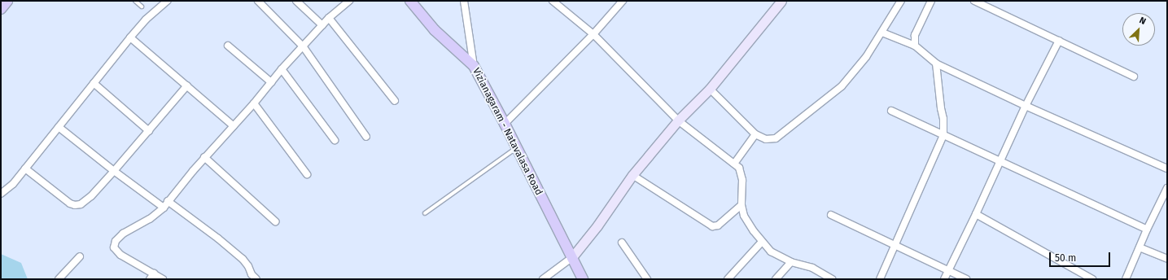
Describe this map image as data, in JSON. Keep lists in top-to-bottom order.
{
  "streets": {
    "main road": ["Vizianagaram - Natavalasa Road"]
  },
  "scale_bar": "50 m",
  "north": "top right"
}
